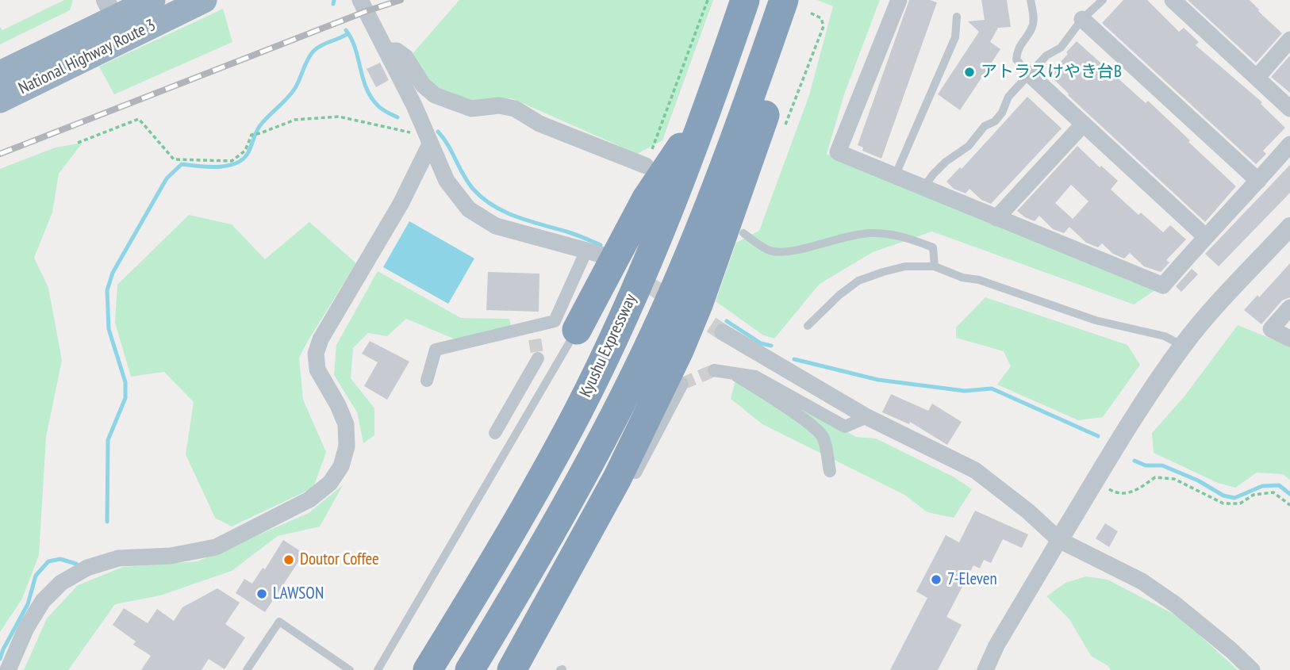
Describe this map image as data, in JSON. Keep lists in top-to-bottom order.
{
  "streets": {
    "highway": ["National Highway Route 3", "Kyushu Expressway"]
  },
  "places": [
    "アトラスけやき台B",
    "Doutor Coffee",
    "7-Eleven",
    "LAWSON"
  ]
}
